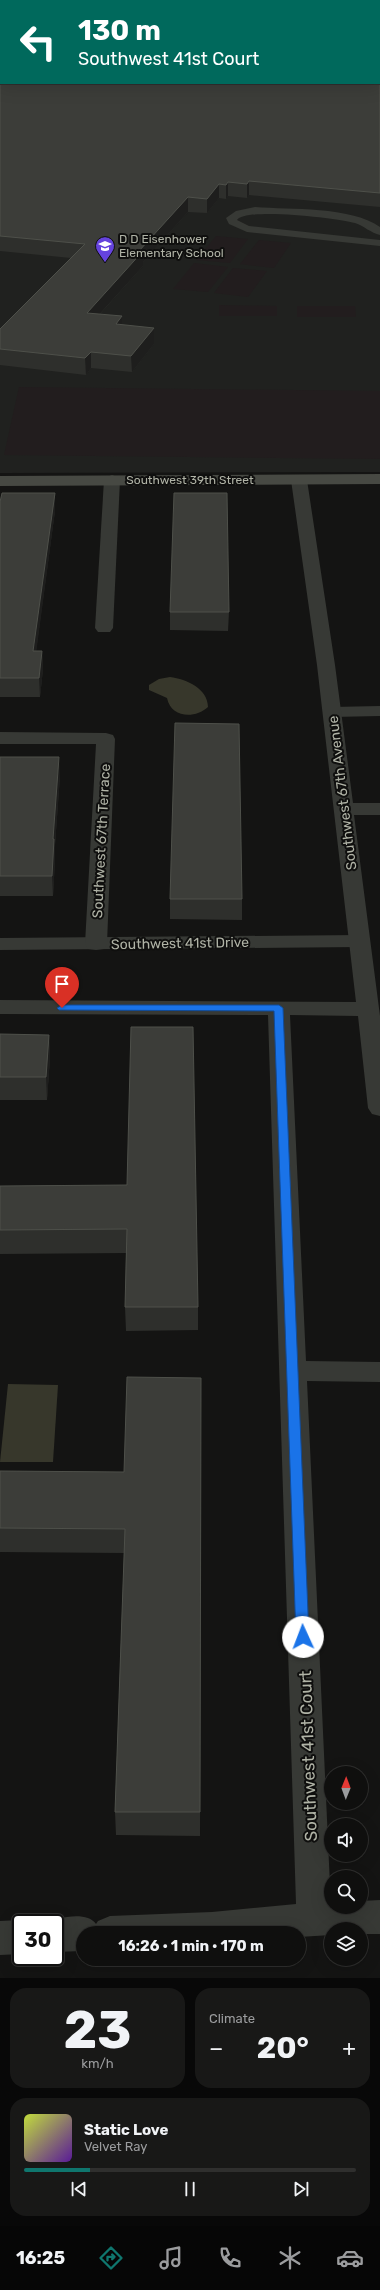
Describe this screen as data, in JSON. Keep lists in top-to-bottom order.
{
  "streets": {
    "street": [
      "Southwest 39th Street",
      "Southwest 67th Avenue",
      "Southwest 67th Terrace",
      "Southwest 41st Court"
    ],
    "lane": ["Southwest 41st Drive"]
  },
  "crossings": [
    ["Southwest 39th Street", "Southwest 67th Avenue"],
    ["Southwest 67th Avenue", "Southwest 41st Drive"],
    ["Southwest 67th Terrace", "Southwest 41st Drive"]
  ],
  "places": {
    "school or university": ["D D Eisenhower Elementary School"]
  },
  "north": "top",
  "page": {
    "turn": ["130 m", "Southwest 41st Court"],
    "limit": "30",
    "trip": "16:26 · 1 min · 170 m",
    "tile": [
      ["23", "km/h"],
      "Climate"
    ],
    "heat": ["−", "20°", "+"],
    "song": ["Static Love", "Velvet Ray"],
    "tabs": "16:25"
  }
}
